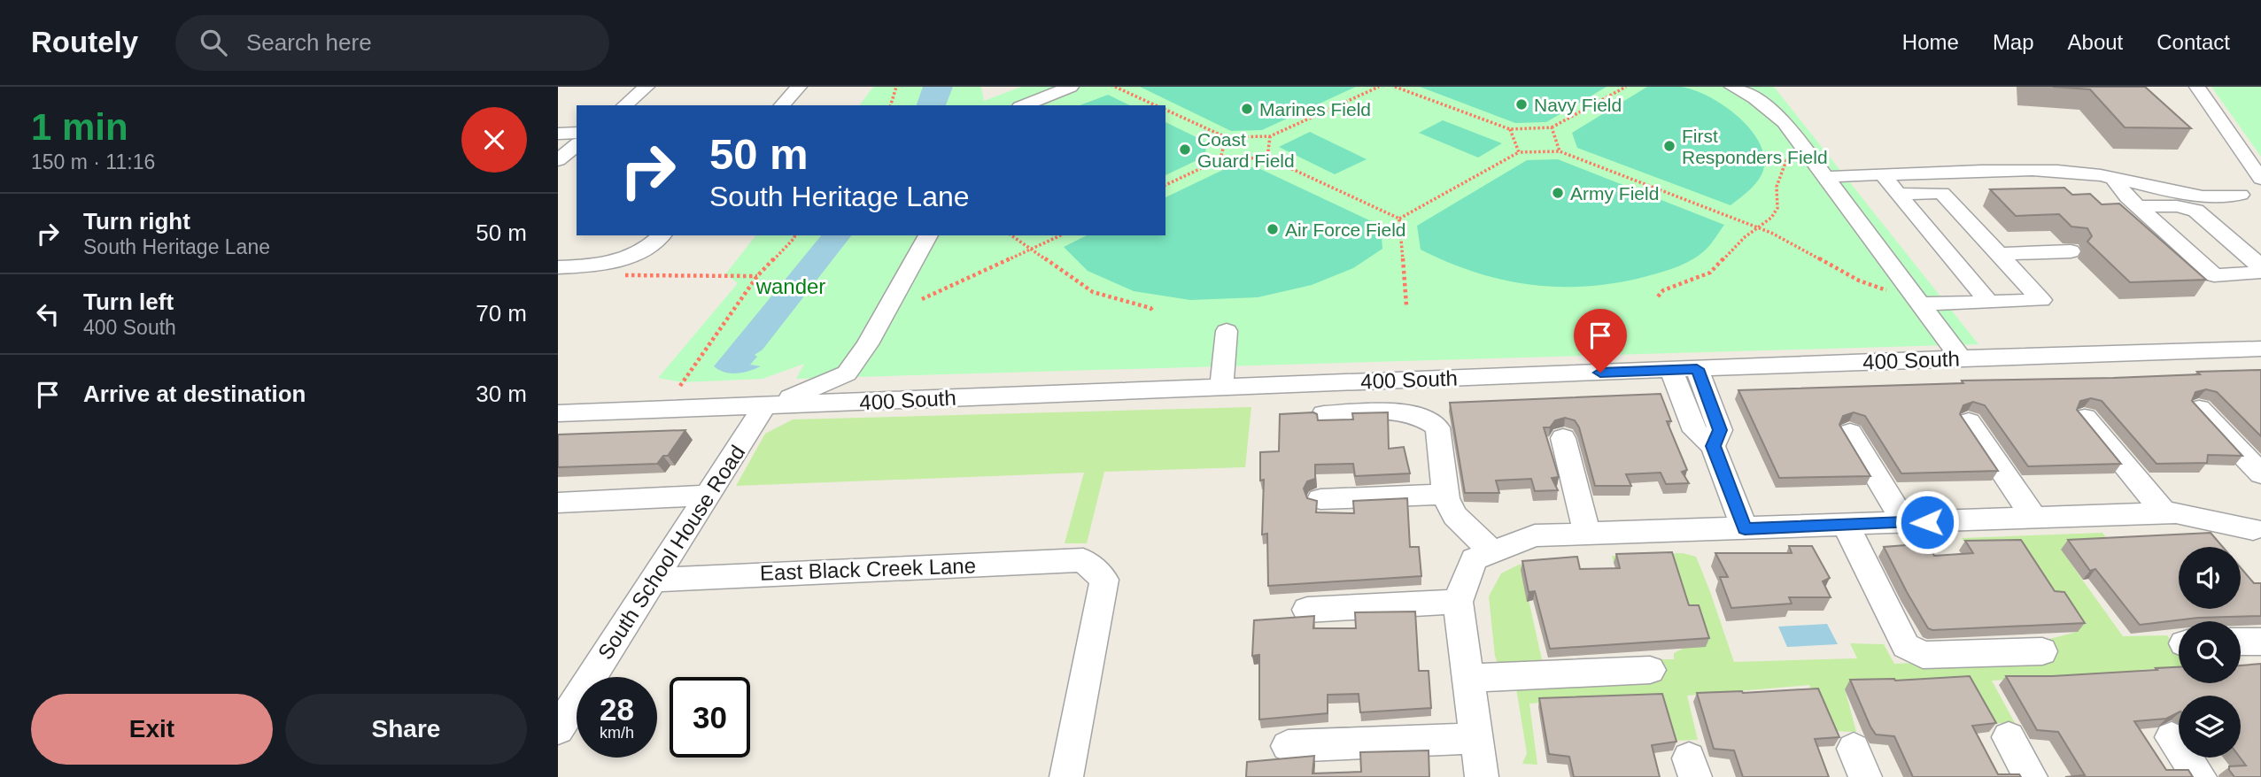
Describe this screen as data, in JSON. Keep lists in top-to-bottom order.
{
  "streets": {
    "street": ["400 South", "South School House Road", "East Black Creek Lane"]
  },
  "crossings": [
    ["400 South", "South School House Road"],
    ["South School House Road", "East Black Creek Lane"]
  ],
  "parks": ["wander"],
  "places": [
    "Navy Field",
    "Marines Field",
    "First Responders Field",
    "Coast Guard Field",
    "Army Field",
    "Air Force Field"
  ],
  "page": {
    "header": "Routely",
    "search": "Search here",
    "nav": [
      "Home",
      "Map",
      "About",
      "Contact"
    ],
    "heading": ["1 min", "150 m · 11:16"],
    "turn": ["50 m", "South Heritage Lane"],
    "list": [
      {
        "name": "Turn right",
        "note": "South Heritage Lane",
        "value": "50 m"
      },
      {
        "name": "Turn left",
        "note": "400 South",
        "value": "70 m"
      },
      {
        "name": "Arrive at destination",
        "value": "30 m"
      }
    ],
    "speed": "28 km/h",
    "limit": "30",
    "buttons": ["Exit", "Share"]
  }
}
